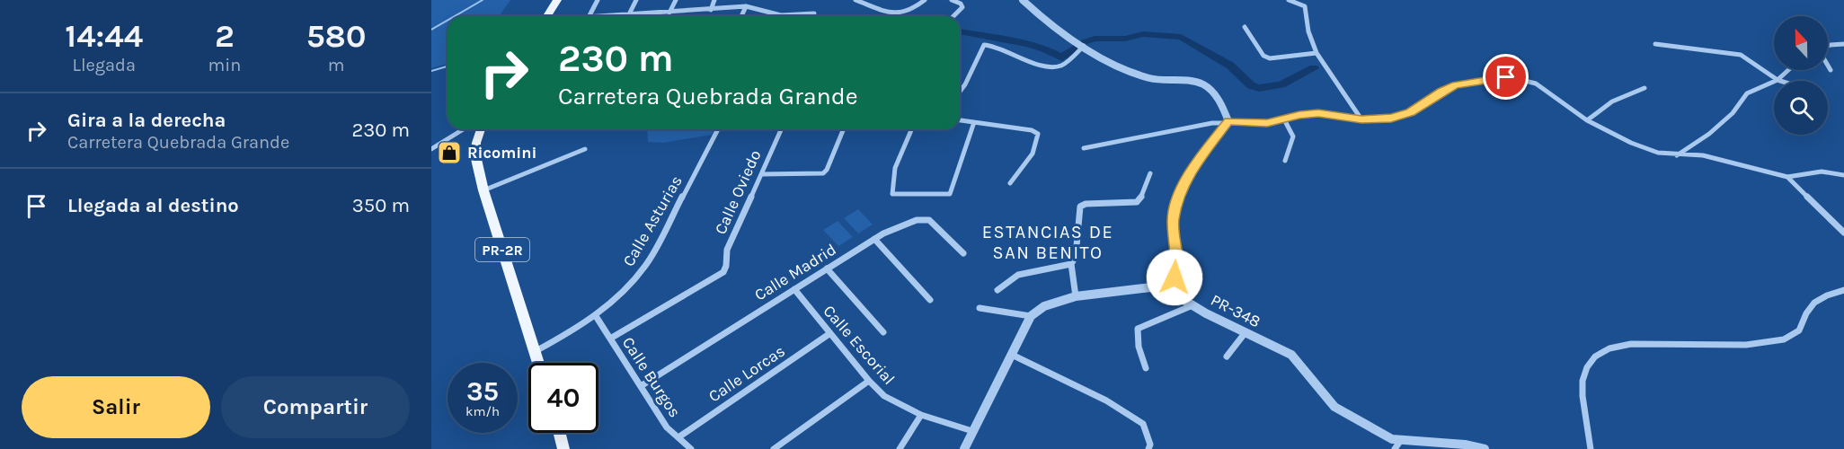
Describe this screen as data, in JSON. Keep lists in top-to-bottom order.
{
  "streets": {
    "main road": ["PR-2R"],
    "street": [
      "Calle Oviedo",
      "Calle Asturias",
      "Calle Madrid",
      "PR-348",
      "Calle Escorial",
      "Calle Lorcas",
      "Calle Burgos"
    ]
  },
  "crossings": [
    ["Calle Oviedo", "Calle Burgos"],
    ["Calle Asturias", "PR-2R"],
    ["Calle Asturias", "Calle Burgos"],
    ["Calle Madrid", "Calle Escorial"],
    ["Calle Madrid", "Calle Burgos"],
    ["Calle Escorial", "Calle Lorcas"],
    ["Calle Lorcas", "Calle Burgos"]
  ],
  "districts": ["ESTANCIAS DE SAN BENITO"],
  "places": {
    "shop": ["Ricomini"]
  },
  "north": "top",
  "page": {
    "eta": [
      "14:44",
      "Llegada",
      "2",
      "min",
      "580",
      "m"
    ],
    "turn": ["230 m", "Carretera Quebrada Grande"],
    "list": [
      {
        "name": "Gira a la derecha",
        "note": "Carretera Quebrada Grande",
        "value": "230 m"
      },
      {
        "name": "Llegada al destino",
        "value": "350 m"
      }
    ],
    "speed": "35 km/h",
    "limit": "40",
    "buttons": ["Salir", "Compartir"]
  }
}
